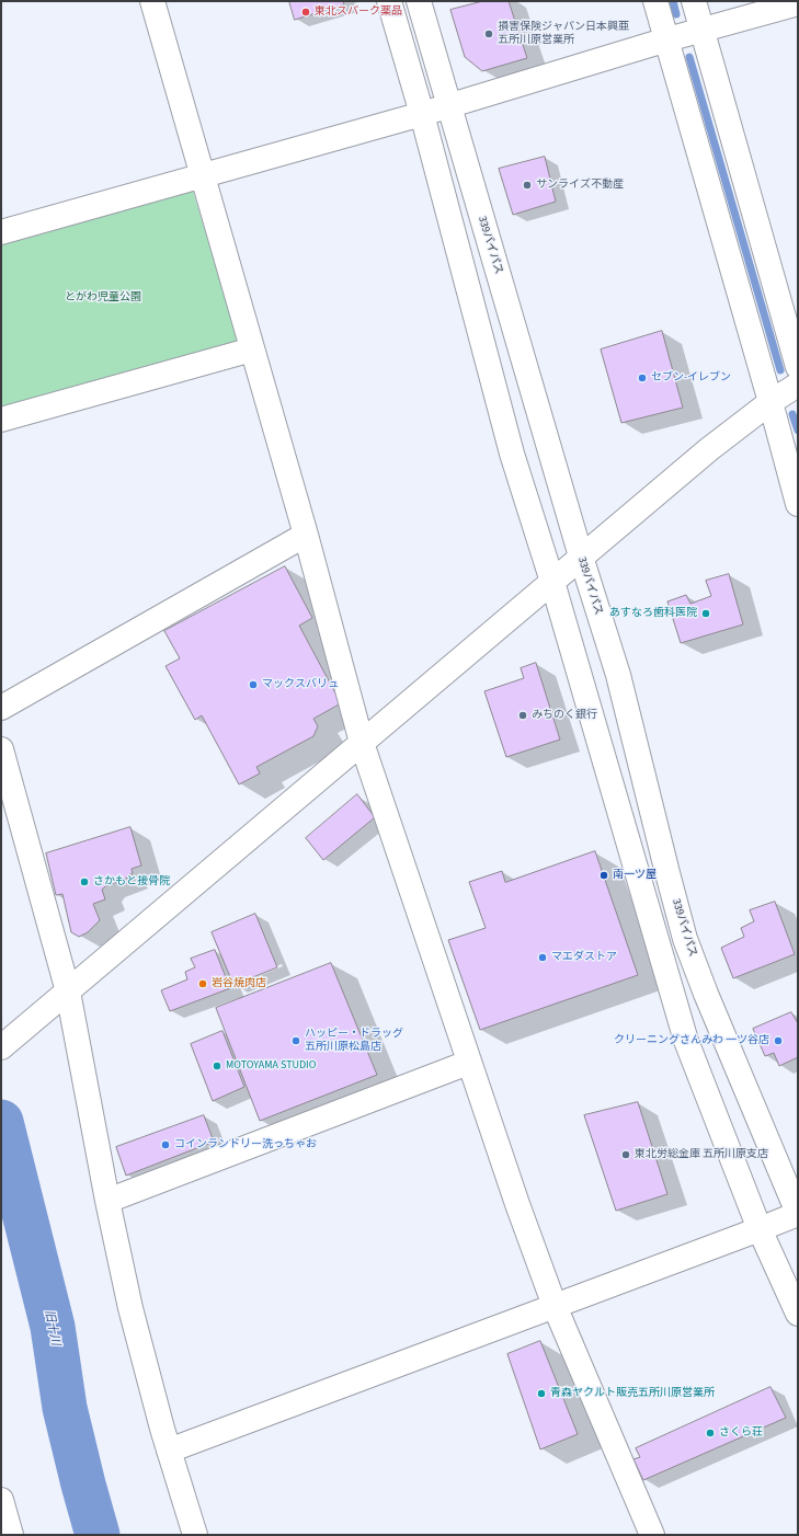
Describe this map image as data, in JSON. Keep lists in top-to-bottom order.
{
  "streets": {
    "street": ["339バイパス"]
  },
  "water": ["旧十川"],
  "parks": ["とがわ児童公園"],
  "places": [
    "東北スパーク薬品",
    "損害保険ジャパン日本興亜 五所川原営業所",
    "サンライズ不動産",
    "セブン-イレブン",
    "あすなろ歯科医院",
    "マックスバリュ",
    "みちのく銀行",
    "南一ツ屋",
    "さかもと接骨院",
    "マエダストア",
    "岩谷焼肉店",
    "ハッピー・ドラッグ 五所川原松島店",
    "クリーニングさんみわ 一ツ谷店",
    "MOTOYAMA STUDIO",
    "コインランドリー洗っちゃお",
    "東北労総金庫 五所川原支店",
    "青森ヤクルト販売五所川原営業所",
    "さくら荘"
  ]
}
